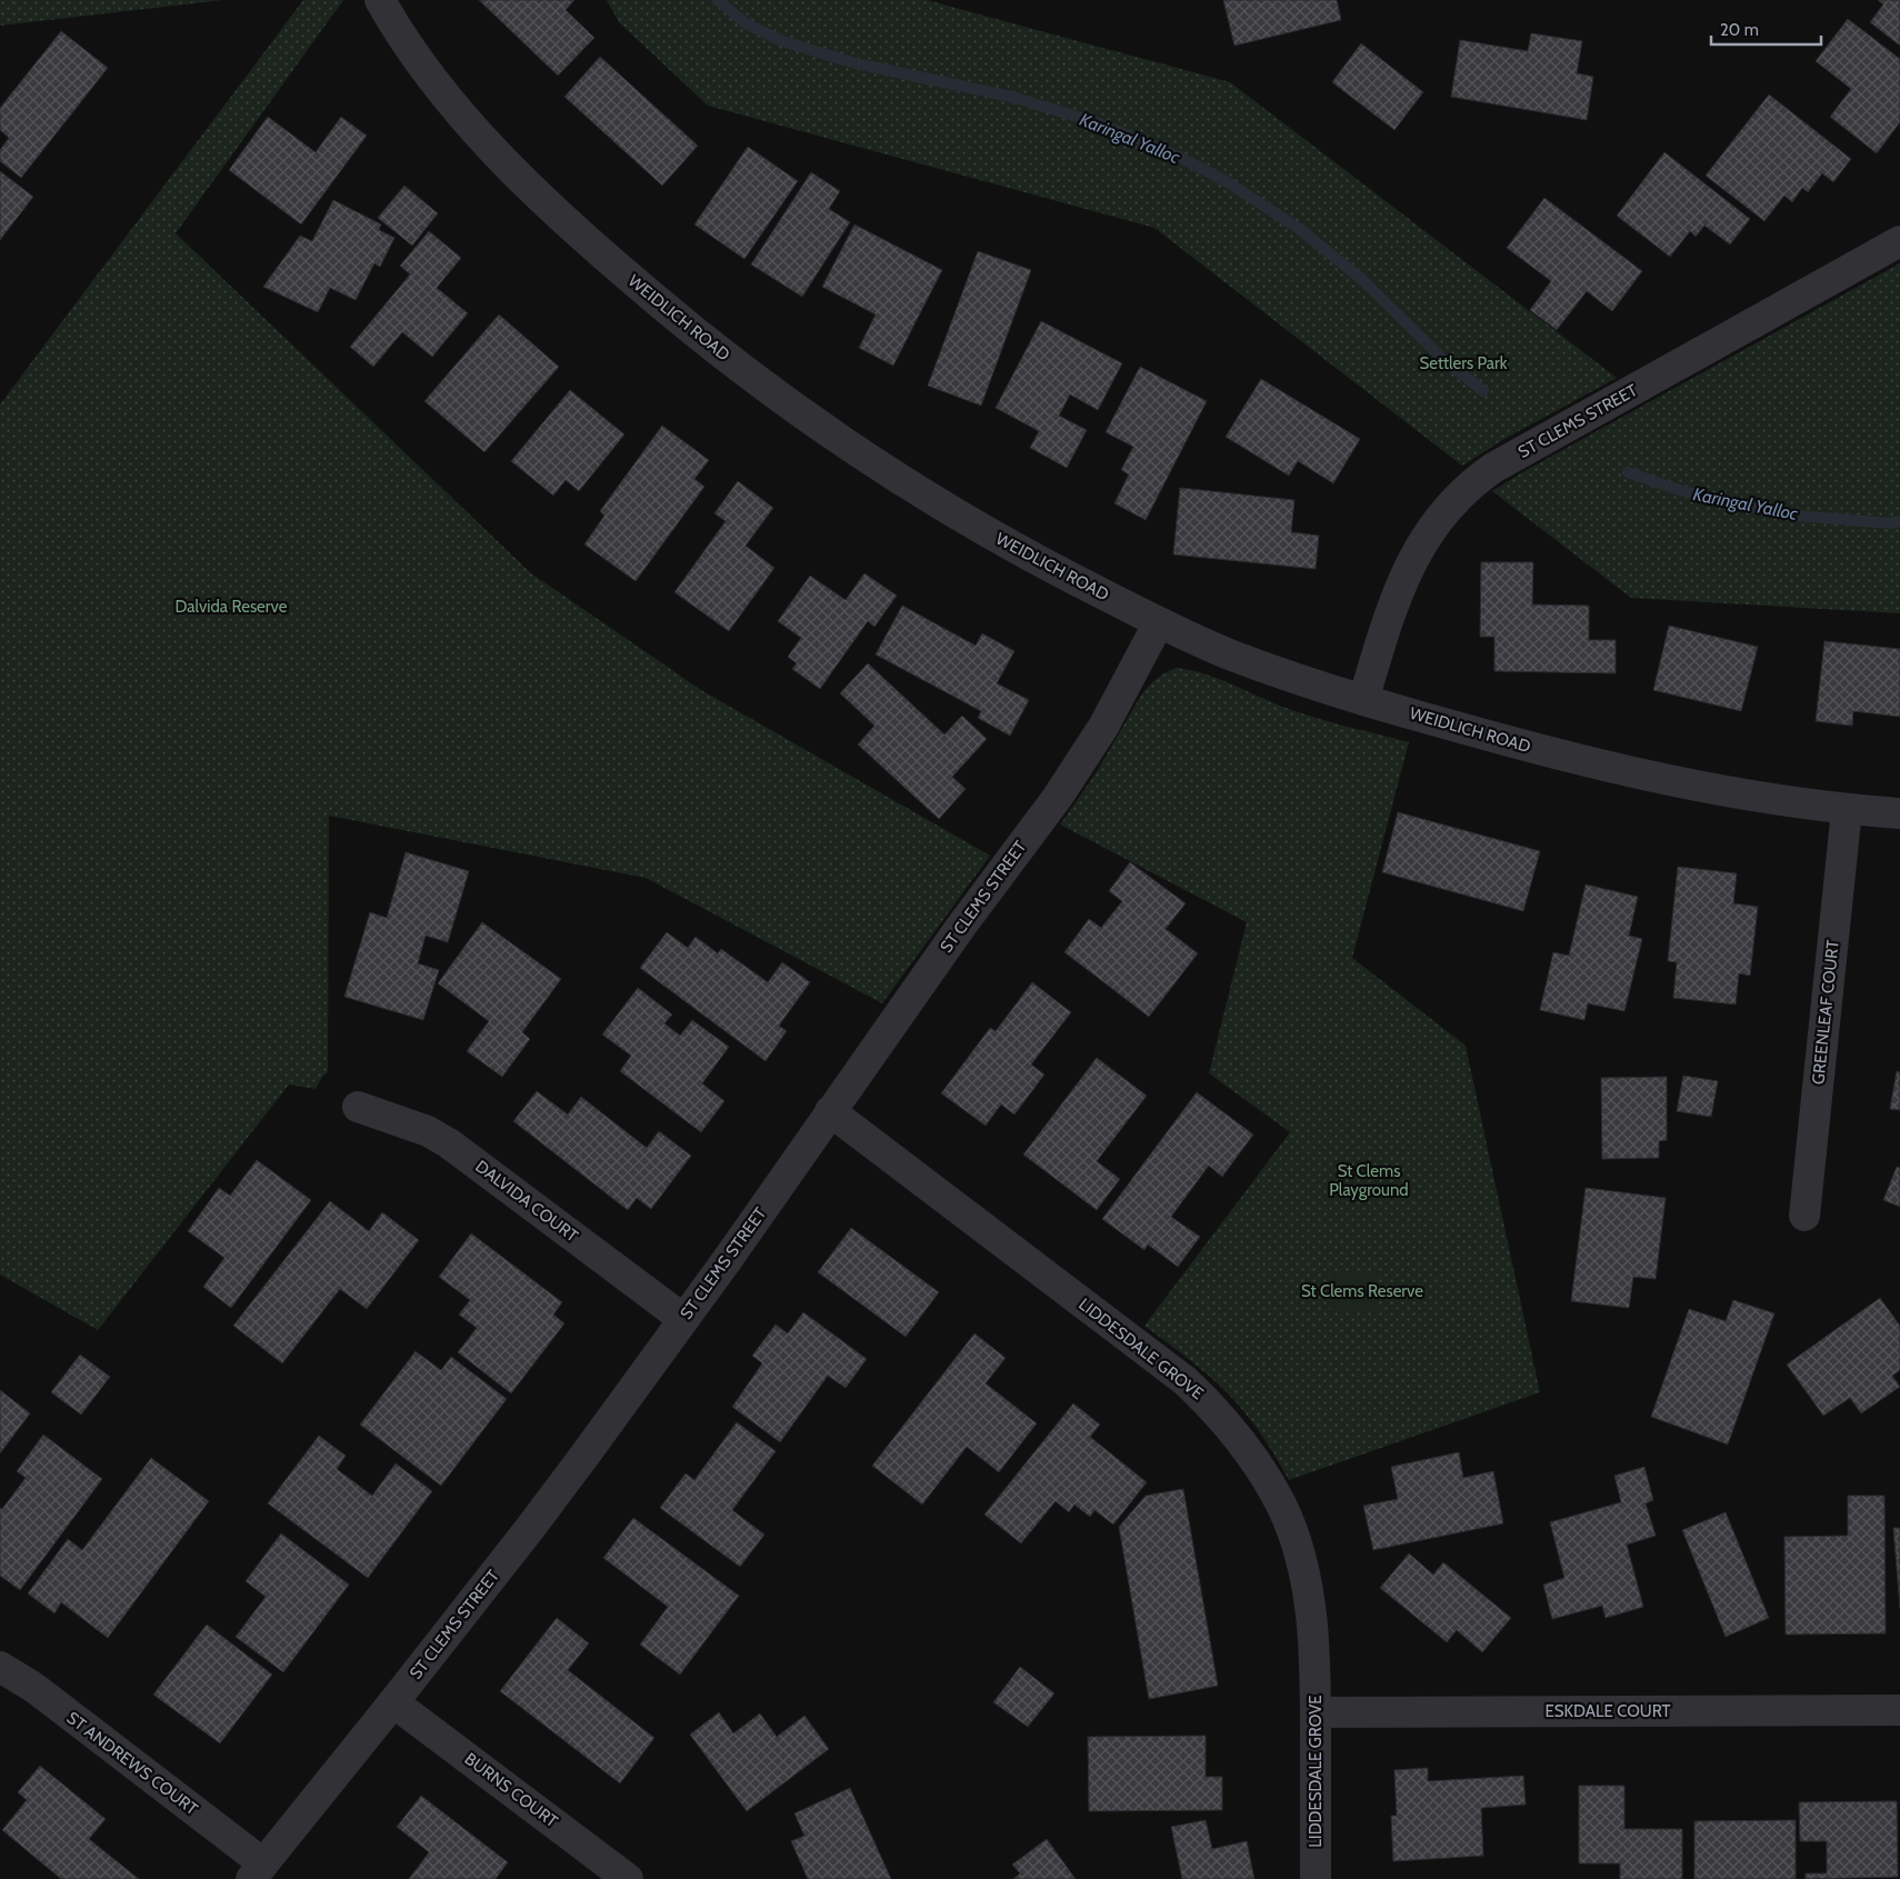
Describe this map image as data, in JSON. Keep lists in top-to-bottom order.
{
  "streets": {
    "street": [
      "WEIDLICH ROAD",
      "ST CLEMS STREET",
      "GREENLEAF COURT",
      "DALVIDA COURT",
      "LIDDESDALE GROVE",
      "ESKDALE COURT",
      "ST ANDREWS COURT",
      "BURNS COURT"
    ]
  },
  "crossings": [
    ["WEIDLICH ROAD", "ST CLEMS STREET"],
    ["WEIDLICH ROAD", "GREENLEAF COURT"],
    ["ST CLEMS STREET", "DALVIDA COURT"],
    ["ST CLEMS STREET", "LIDDESDALE GROVE"],
    ["ST CLEMS STREET", "ST ANDREWS COURT"],
    ["ST CLEMS STREET", "BURNS COURT"],
    ["LIDDESDALE GROVE", "ESKDALE COURT"]
  ],
  "water": ["Karingal Yalloc"],
  "parks": [
    "Settlers Park",
    "Dalvida Reserve",
    "St Clems Playground",
    "St Clems Reserve"
  ],
  "scale_bar": "20 m"
}
